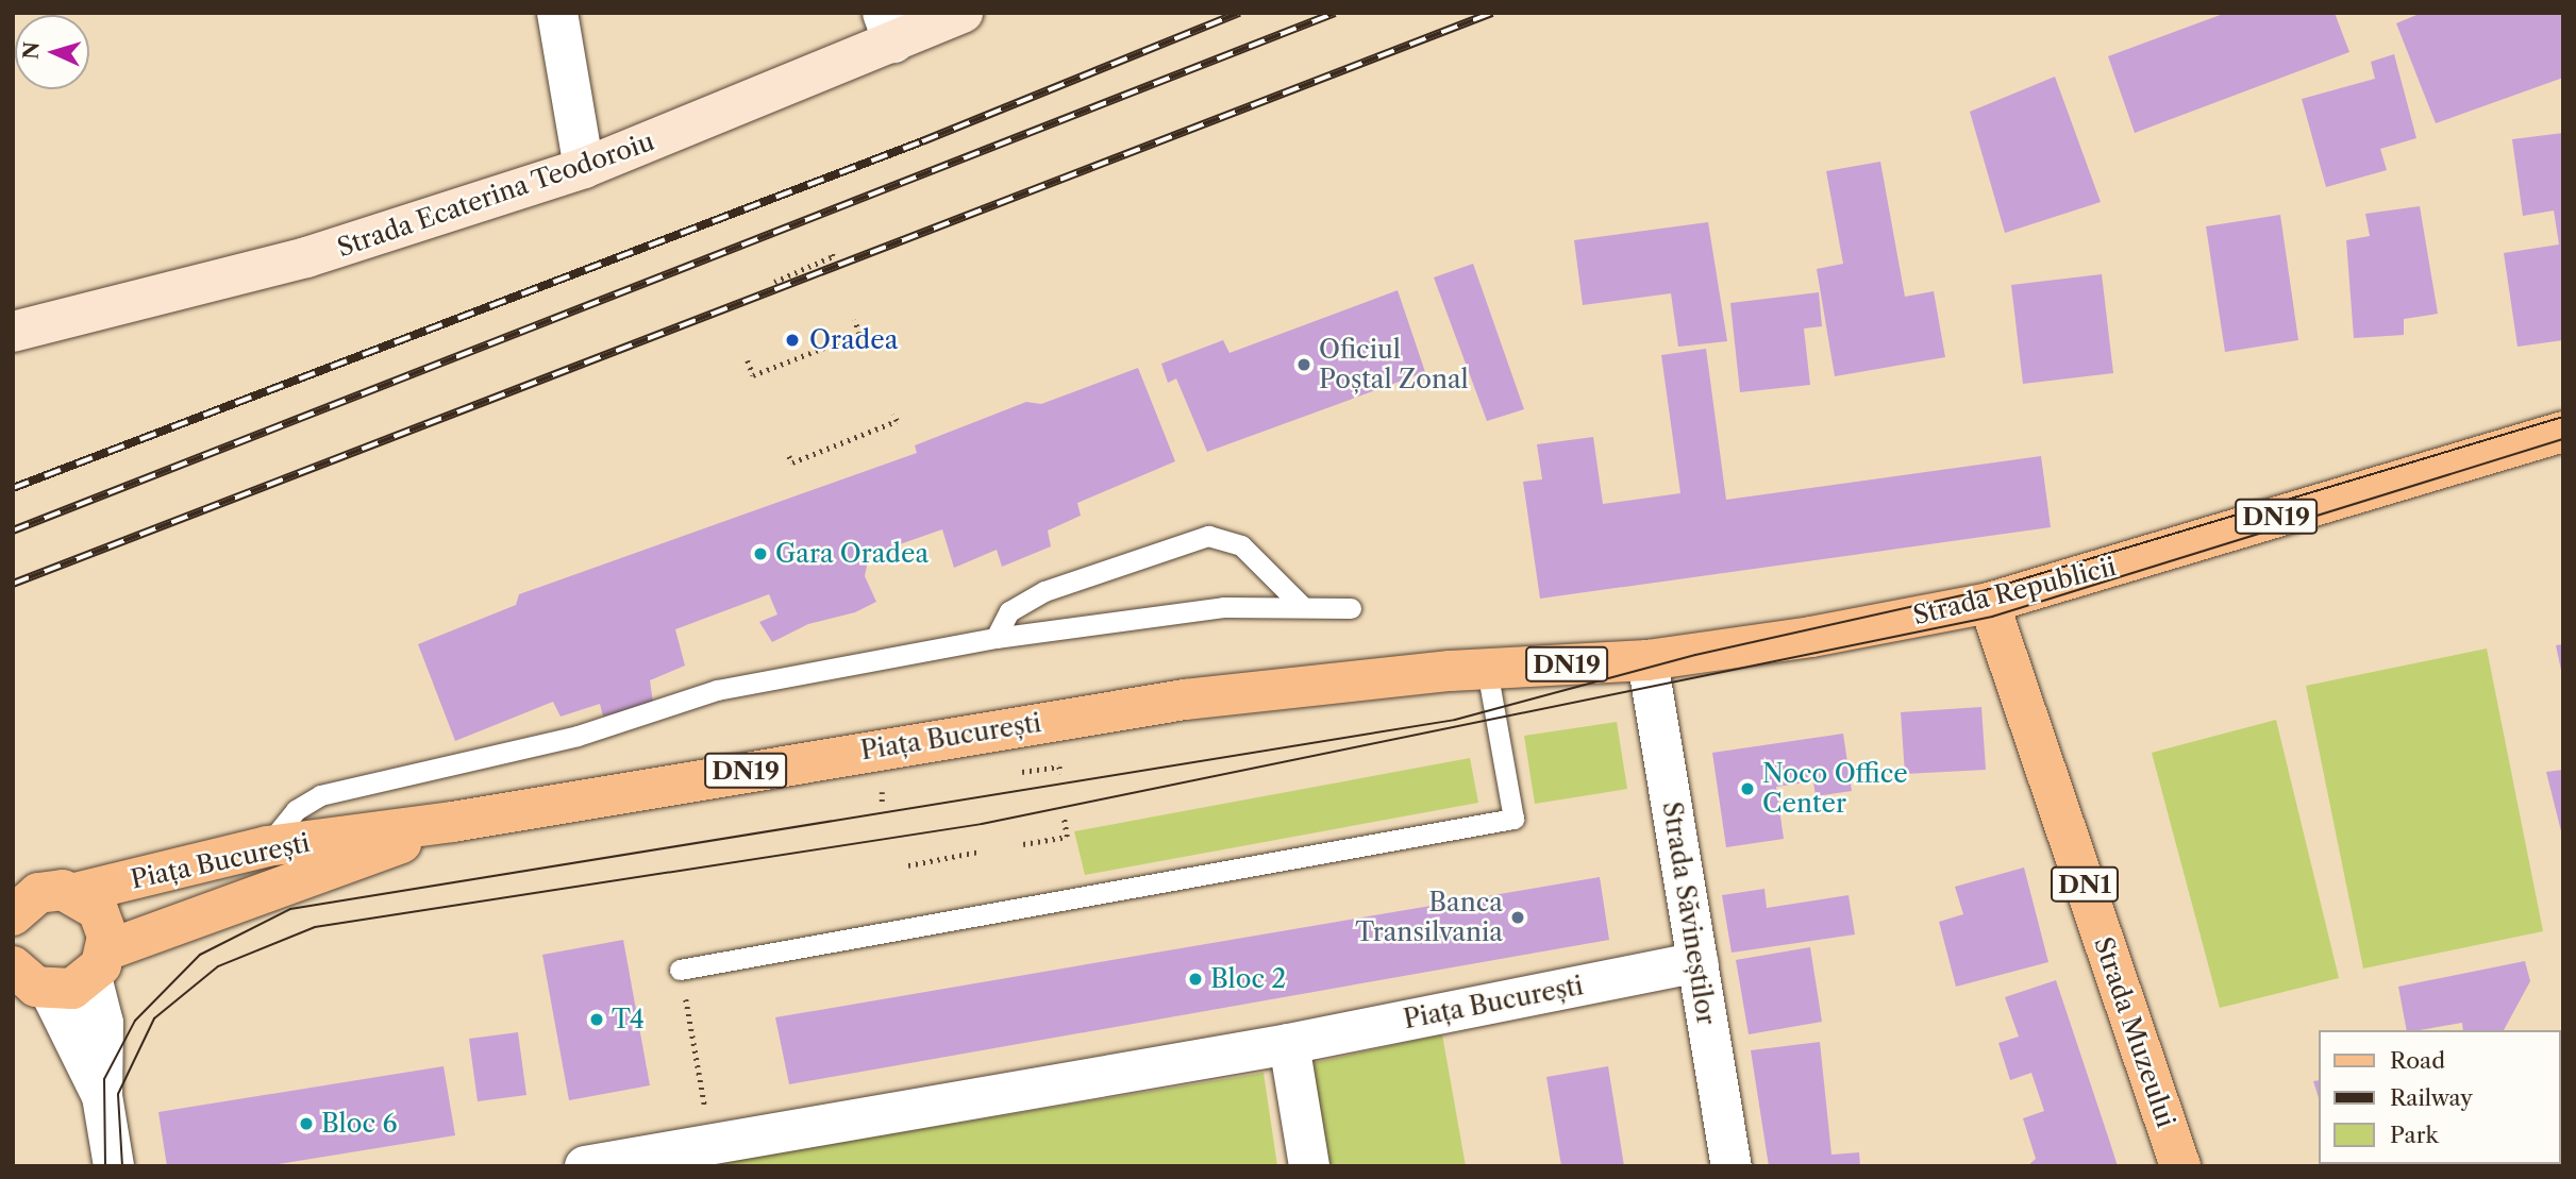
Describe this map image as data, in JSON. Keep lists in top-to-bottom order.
{
  "streets": {
    "main road": [
      "Strada Ecaterina Teodoroiu",
      "DN19",
      "Strada Republicii",
      "Piața București",
      "DN1",
      "Strada Muzeului"
    ],
    "street": ["Strada Săvineștilor"]
  },
  "crossings": [
    ["DN19", "Piața București"],
    ["Strada Republicii", "Piața București"],
    ["Strada Republicii", "Strada Săvineștilor"],
    ["Strada Republicii", "Strada Muzeului"],
    ["Piața București", "Strada Săvineștilor"]
  ],
  "places": [
    "Oradea",
    "Oficiul Poștal Zonal",
    "Gara Oradea",
    "Noco Office Center",
    "Banca Transilvania",
    "Bloc 2",
    "T4",
    "Bloc 6"
  ],
  "legend": ["Road", "Railway", "Park"],
  "north": "left"
}
